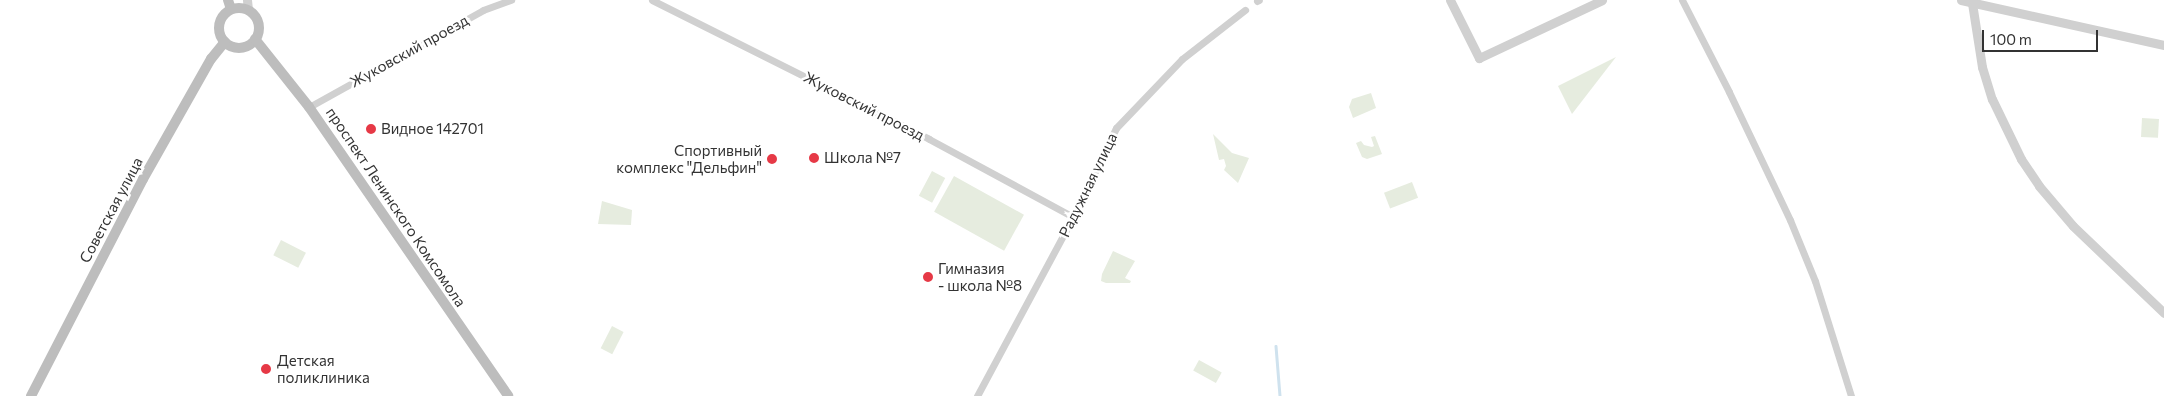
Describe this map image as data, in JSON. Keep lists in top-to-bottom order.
{
  "streets": {
    "main road": ["проспект Ленинского Комсомола", "Советская улица"],
    "street": ["Жуковский проезд", "Радужная улица"]
  },
  "crossings": [
    ["Жуковский проезд", "Радужная улица"],
    ["Жуковский проезд", "проспект Ленинского Комсомола"],
    ["проспект Ленинского Комсомола", "Советская улица"]
  ],
  "places": [
    "Видное 142701",
    "Школа №7",
    "Спортивный комплекс \"Дельфин\"",
    "Гимназия - школа №8",
    "Детская поликлиника"
  ],
  "scale_bar": "100 m"
}
